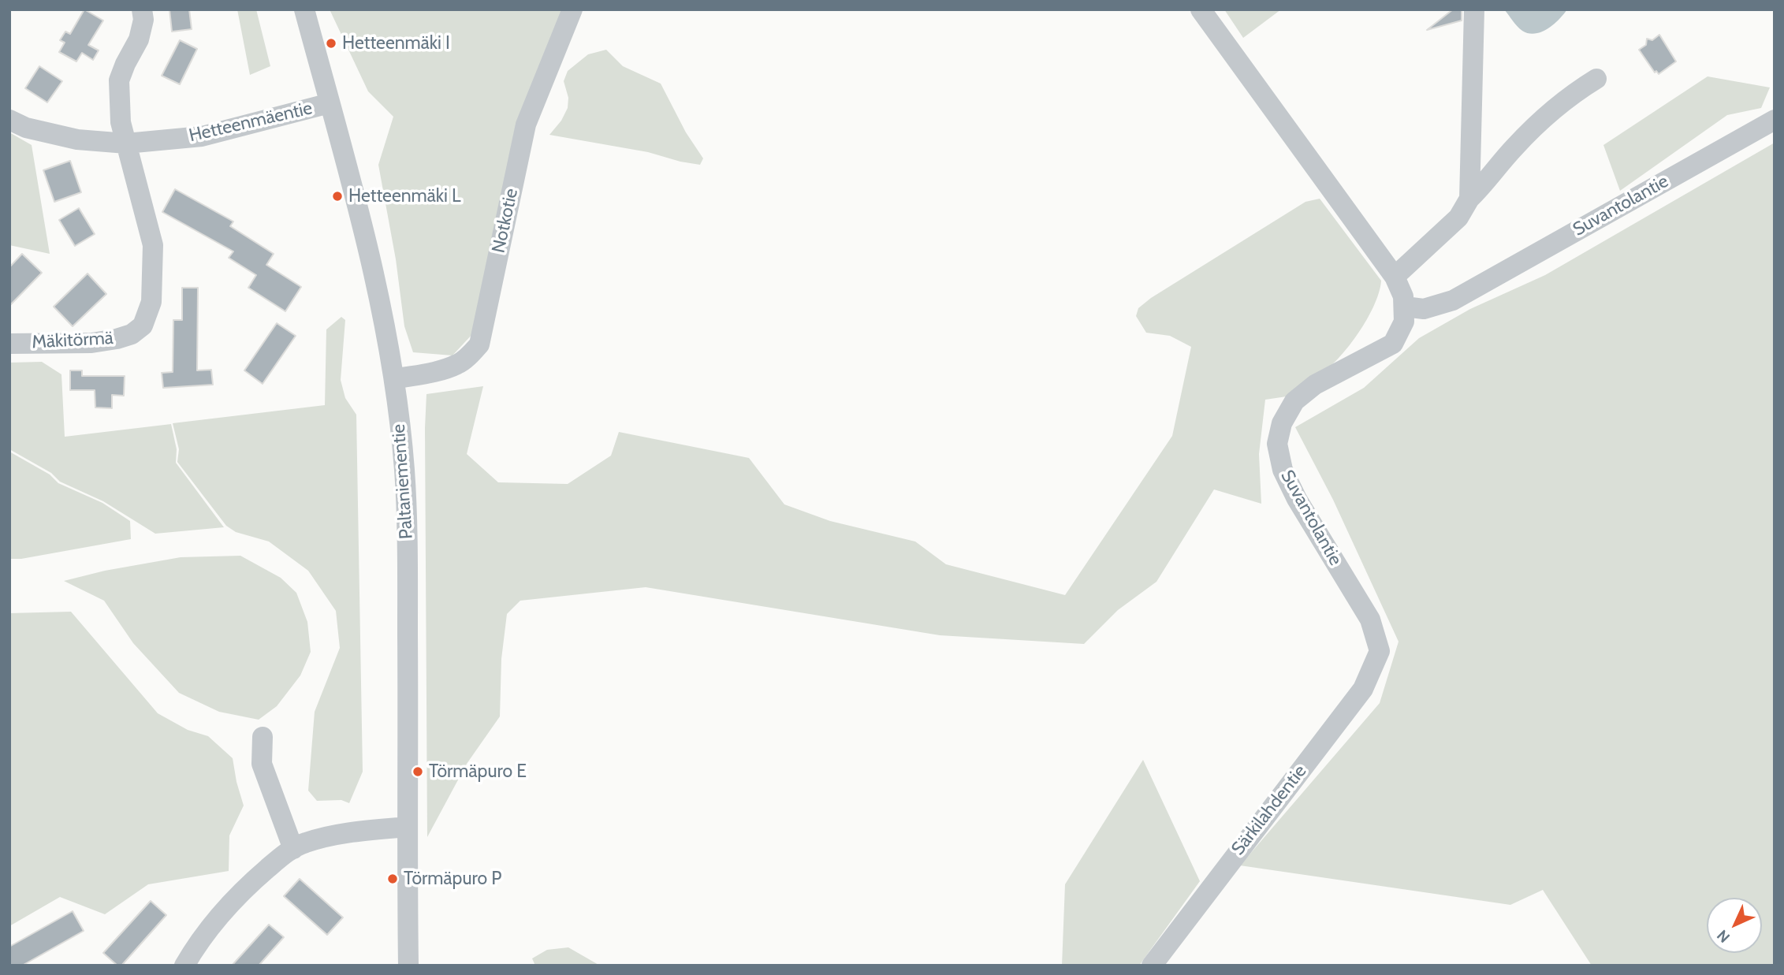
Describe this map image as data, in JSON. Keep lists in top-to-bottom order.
{
  "streets": {
    "street": [
      "Hetteenmäentie",
      "Suvantolantie",
      "Notkotie",
      "Mäkitörmä",
      "Paltaniementie",
      "Särkilahdentie"
    ]
  },
  "crossings": [
    ["Hetteenmäentie", "Mäkitörmä"],
    ["Hetteenmäentie", "Paltaniementie"],
    ["Suvantolantie", "Särkilahdentie"],
    ["Notkotie", "Paltaniementie"]
  ],
  "places": [
    "Hetteenmäki I",
    "Hetteenmäki L",
    "Törmäpuro E",
    "Törmäpuro P"
  ],
  "north": "bottom left"
}
